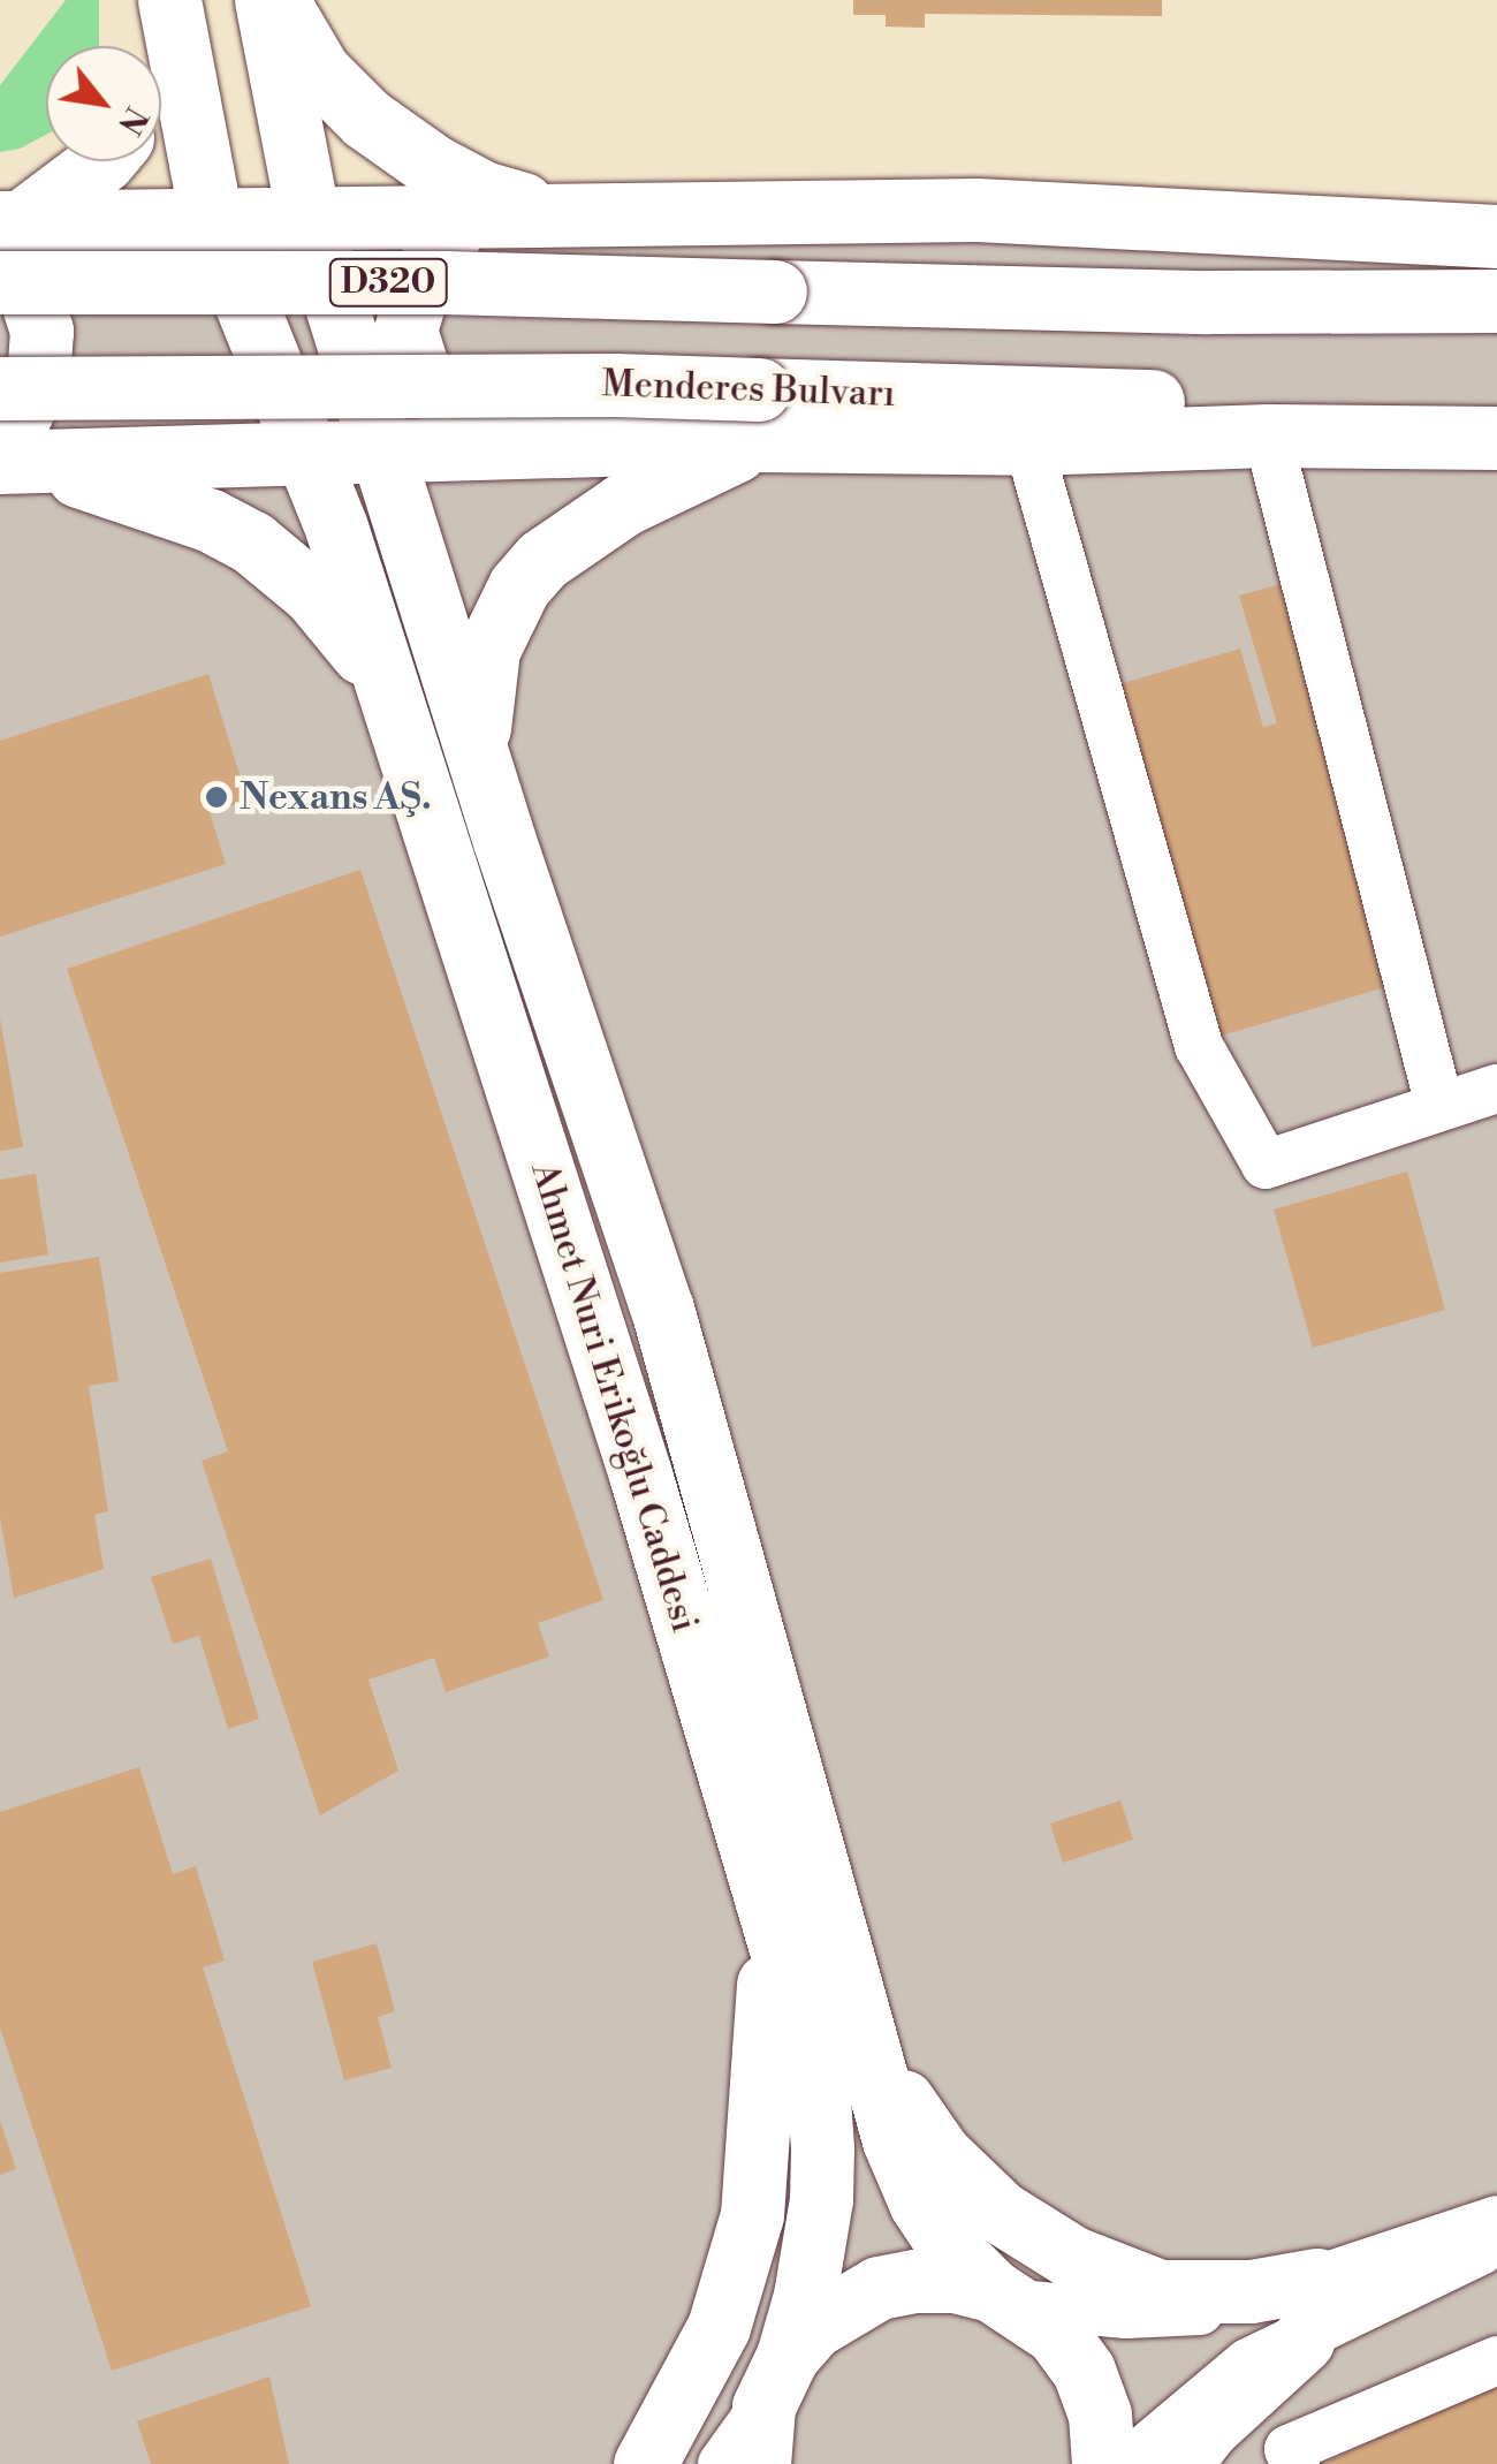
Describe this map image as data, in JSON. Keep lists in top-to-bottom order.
{
  "streets": {
    "main road": ["D320", "Menderes Bulvarı", "Ahmet Nuri Erikoğlu Caddesi"]
  },
  "places": ["Nexans AŞ."],
  "north": "bottom right"
}
